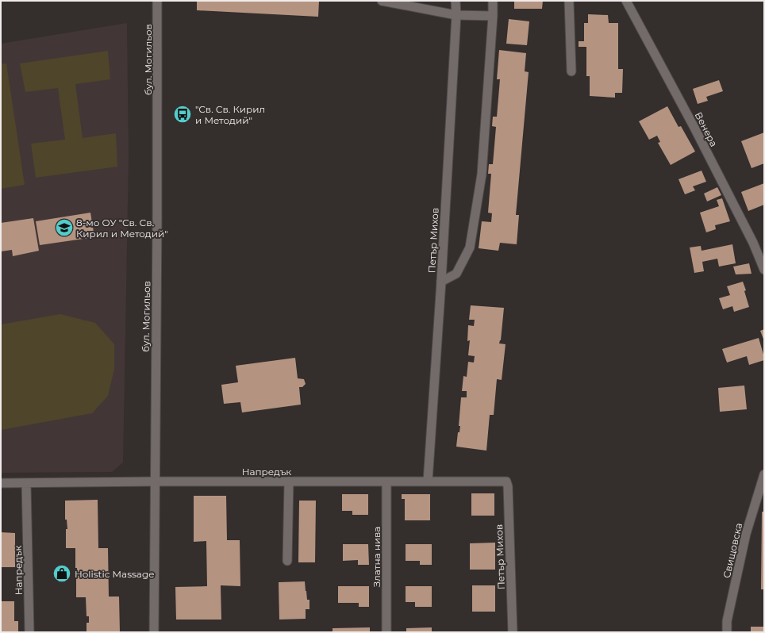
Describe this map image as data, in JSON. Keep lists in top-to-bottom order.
{
  "streets": {
    "street": [
      "бул. Могильов",
      "Венера",
      "Петър Михов",
      "Напредък",
      "Свищовска",
      "Златна нива"
    ]
  },
  "crossings": [
    ["бул. Могильов", "Напредък"],
    ["Петър Михов", "Напредък"],
    ["Напредък", "Златна нива"]
  ],
  "places": {
    "bus stop": ["\"Св. Св. Кирил и Методий\""],
    "school or university": ["8-мо ОУ \"Св. Св. Кирил и Методий\""],
    "shop": ["Holistic Massage"]
  }
}
